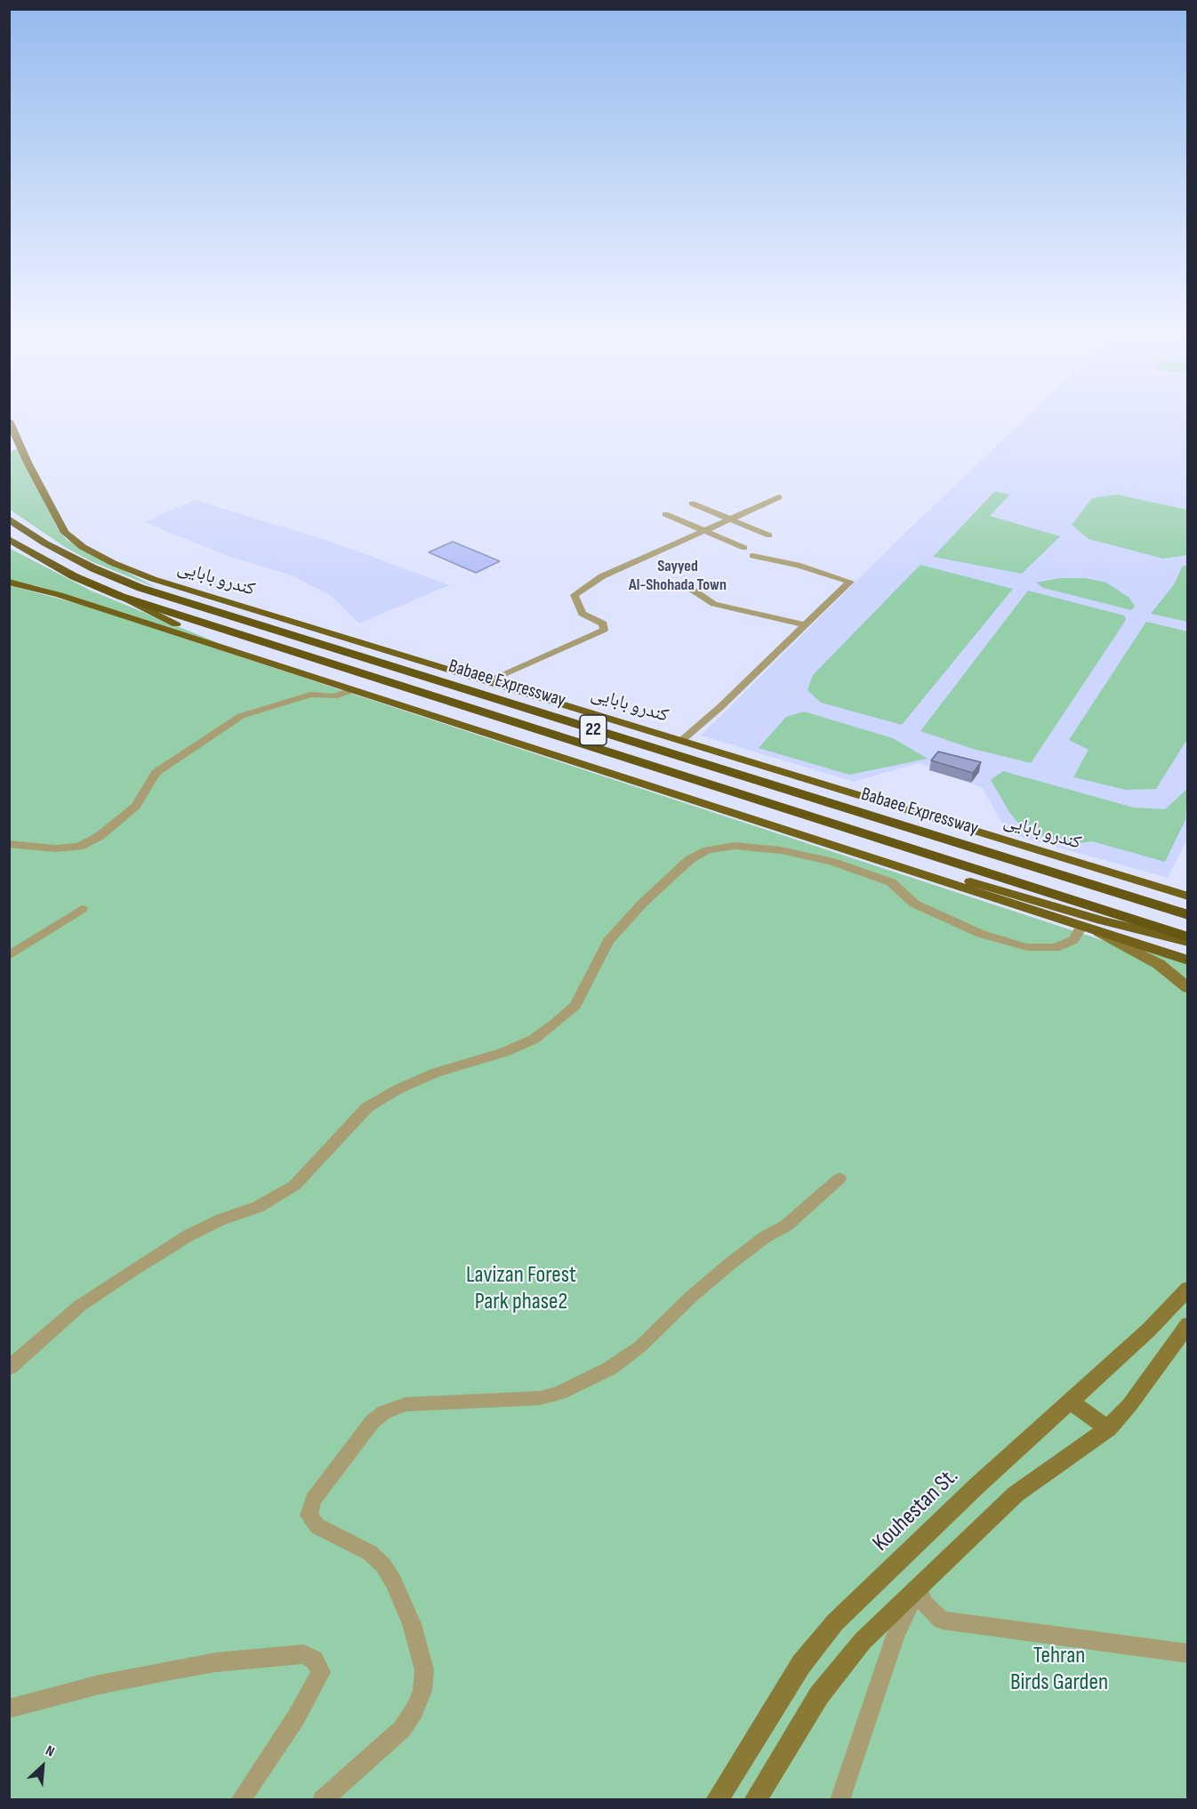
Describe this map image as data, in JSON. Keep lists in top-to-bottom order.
{
  "streets": {
    "highway": ["Babaee Expressway", "22"],
    "main road": ["کندرو بابایی", "Kouhestan St."]
  },
  "districts": ["Sayyed Al-Shohada Town"],
  "parks": ["Lavizan Forest Park phase2", "Tehran Birds Garden"],
  "north": "top right"
}
